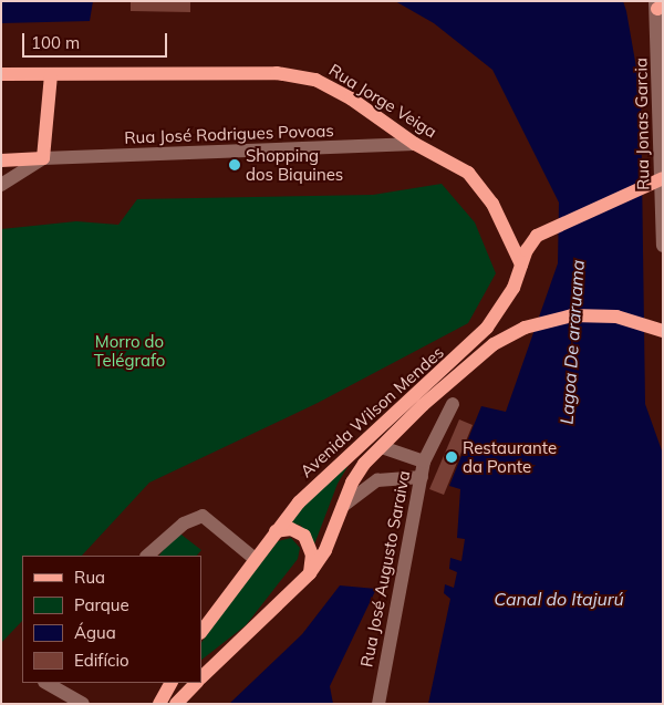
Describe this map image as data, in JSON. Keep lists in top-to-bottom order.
{
  "streets": {
    "main road": ["Rua Jorge Veiga", "Avenida Wilson Mendes"],
    "street": ["Rua Jonas Garcia", "Rua José Rodrigues Povoas", "Rua José Augusto Saraiva"]
  },
  "crossings": [
    ["Rua Jorge Veiga", "Rua José Rodrigues Povoas"],
    ["Rua Jorge Veiga", "Avenida Wilson Mendes"],
    ["Avenida Wilson Mendes", "Rua José Augusto Saraiva"]
  ],
  "water": ["Lagoa De araruama", "Canal do Itajurú"],
  "parks": ["Morro do Telégrafo"],
  "places": ["Shopping dos Biquines", "Restaurante da Ponte"],
  "legend": [
    "Rua",
    "Parque",
    "Água",
    "Edifício"
  ],
  "scale_bar": "100 m"
}
